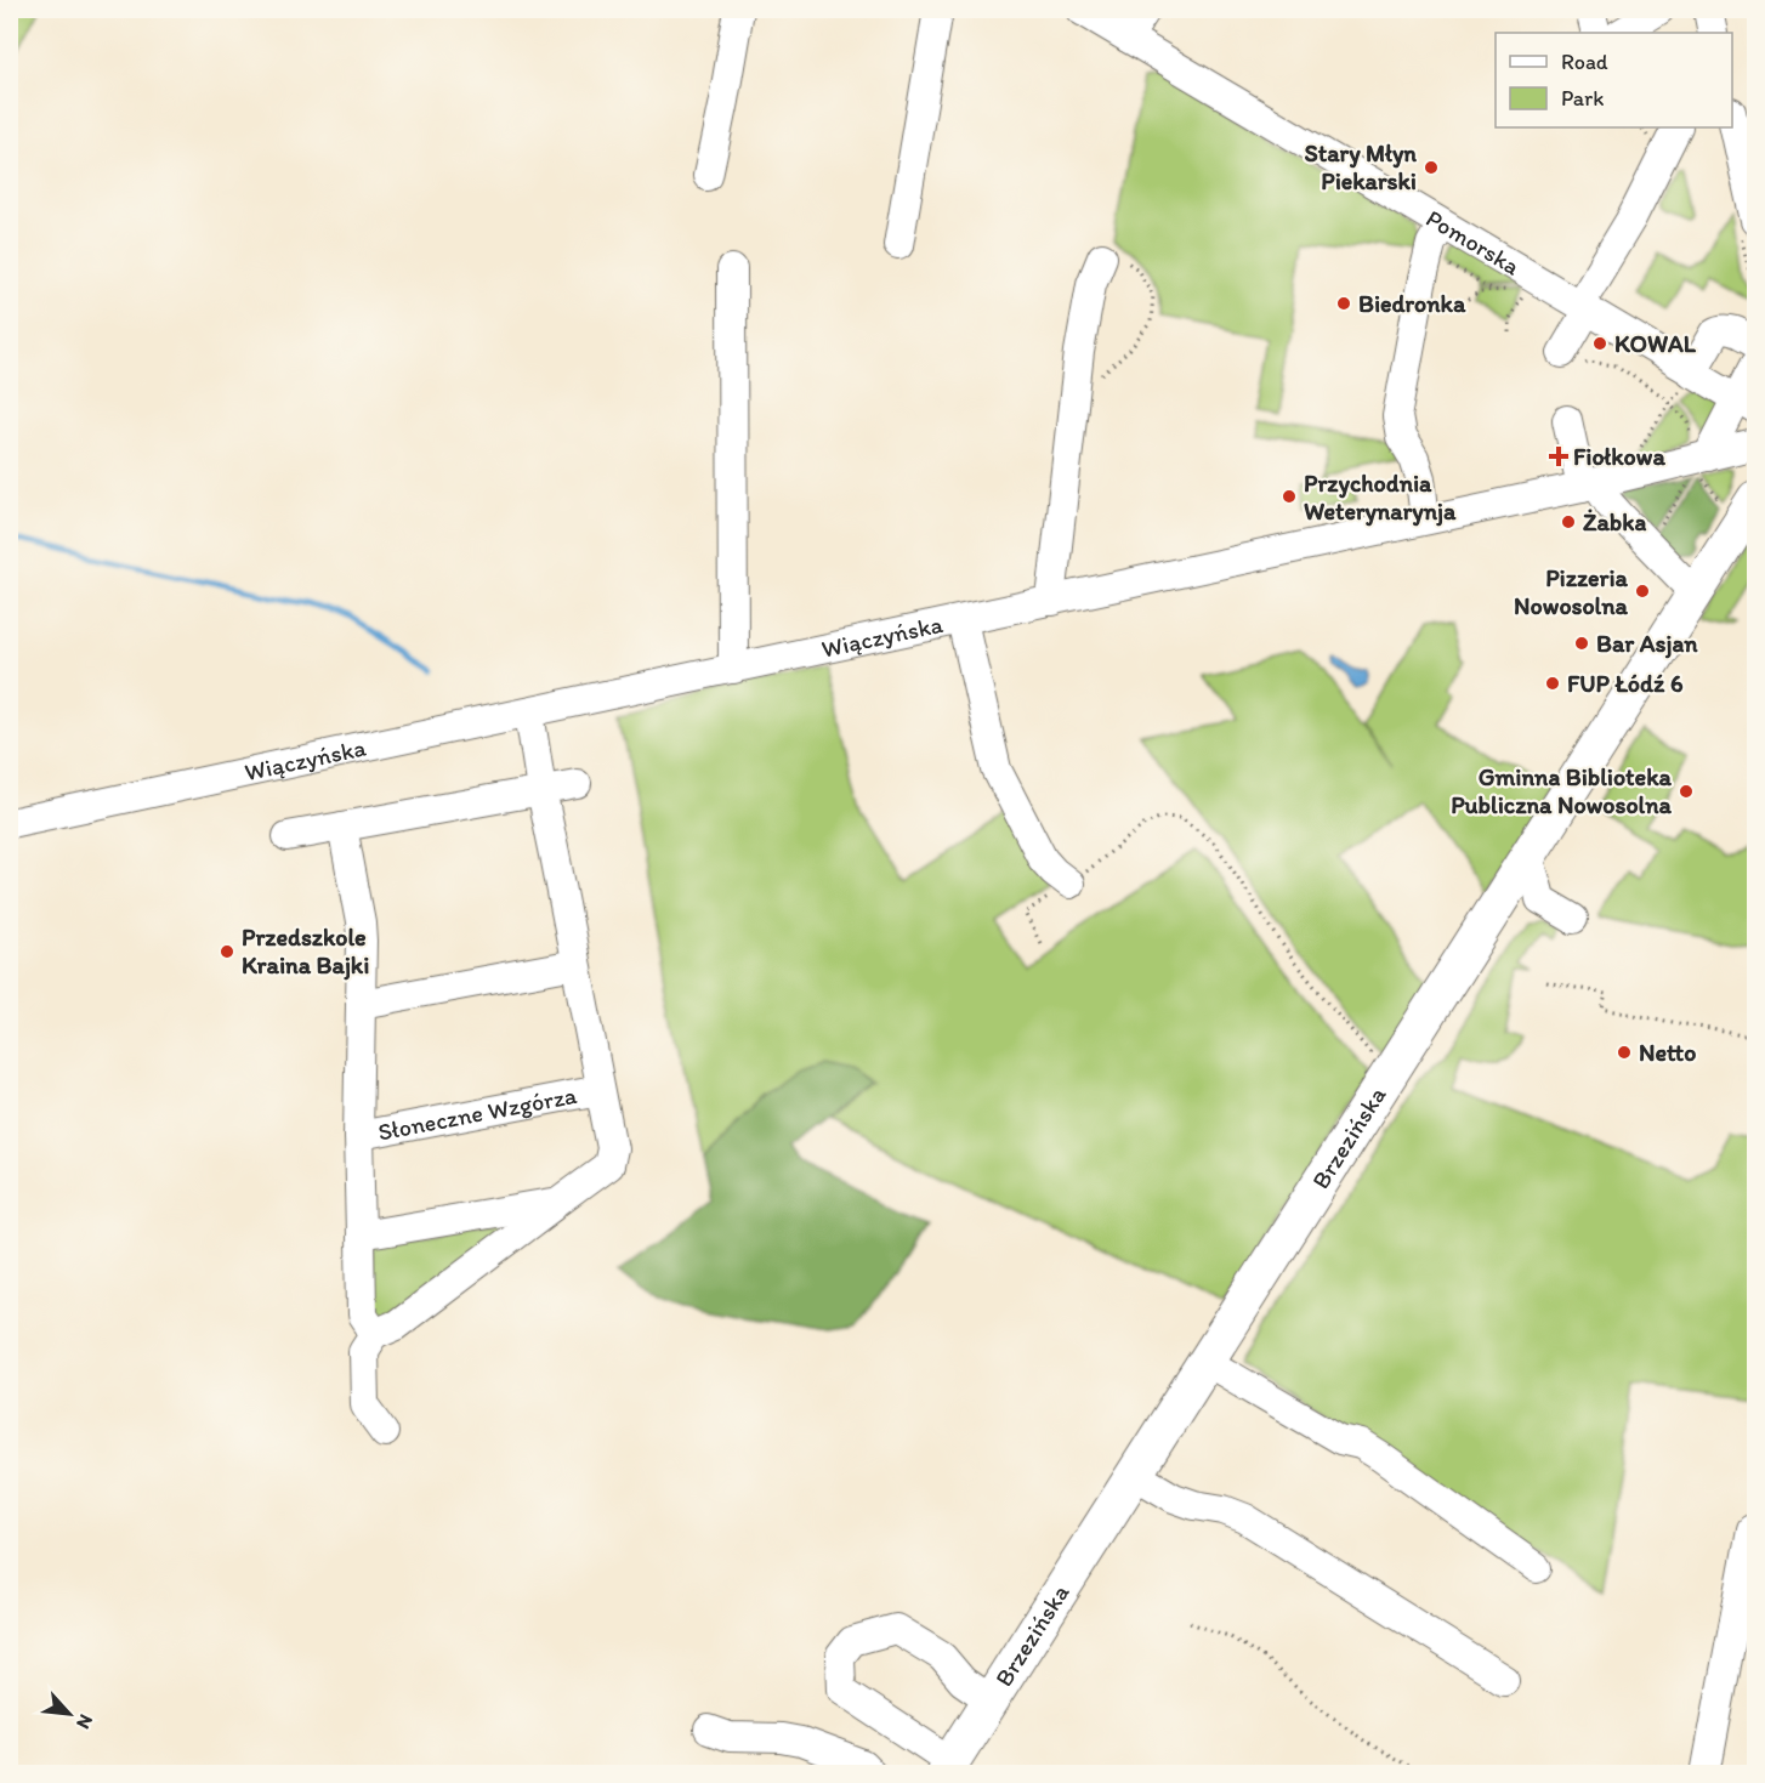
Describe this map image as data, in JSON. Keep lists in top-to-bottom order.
{
  "streets": {
    "main road": ["Brzezińska"],
    "street": ["Pomorska", "Wiączyńska", "Słoneczne Wzgórza"]
  },
  "crossings": [
    ["Wiączyńska", "Słoneczne Wzgórza"]
  ],
  "places": {
    "other": [
      "Stary Młyn Piekarski",
      "Biedronka",
      "KOWAL",
      "Przychodnia Weterynarynja",
      "Żabka",
      "Pizzeria Nowosolna",
      "Bar Asjan",
      "FUP Łódź 6",
      "Gminna Biblioteka Publiczna Nowosolna",
      "Przedszkole Kraina Bajki",
      "Netto"
    ],
    "health": ["Fiołkowa"]
  },
  "legend": ["Road", "Park"],
  "north": "bottom right"
}
